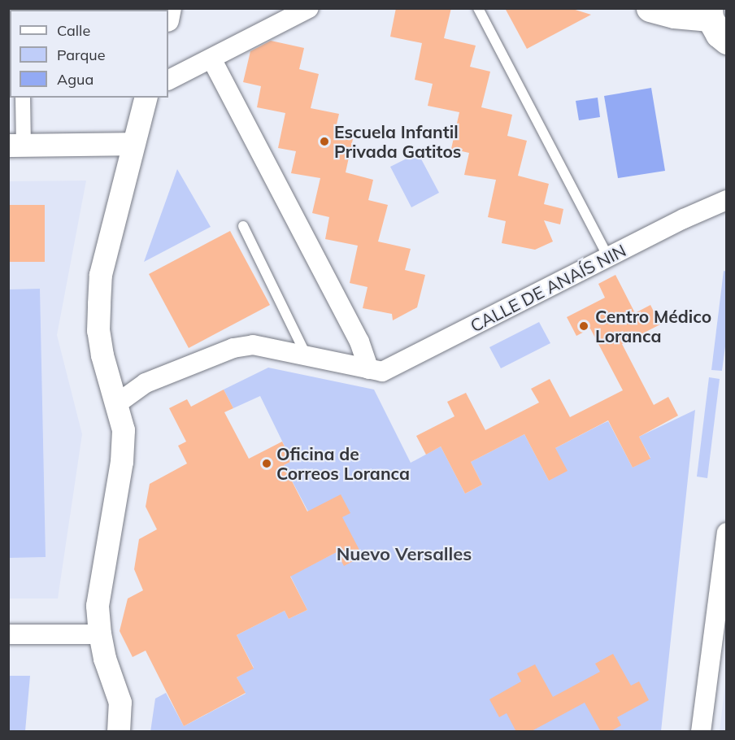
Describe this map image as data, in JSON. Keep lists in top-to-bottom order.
{
  "streets": {
    "street": ["CALLE DE ANAÍS NIN"]
  },
  "districts": ["Nuevo Versalles"],
  "places": ["Escuela Infantil Privada Gatitos", "Centro Médico Loranca", "Oficina de Correos Loranca"],
  "legend": ["Calle", "Parque", "Agua"]
}
